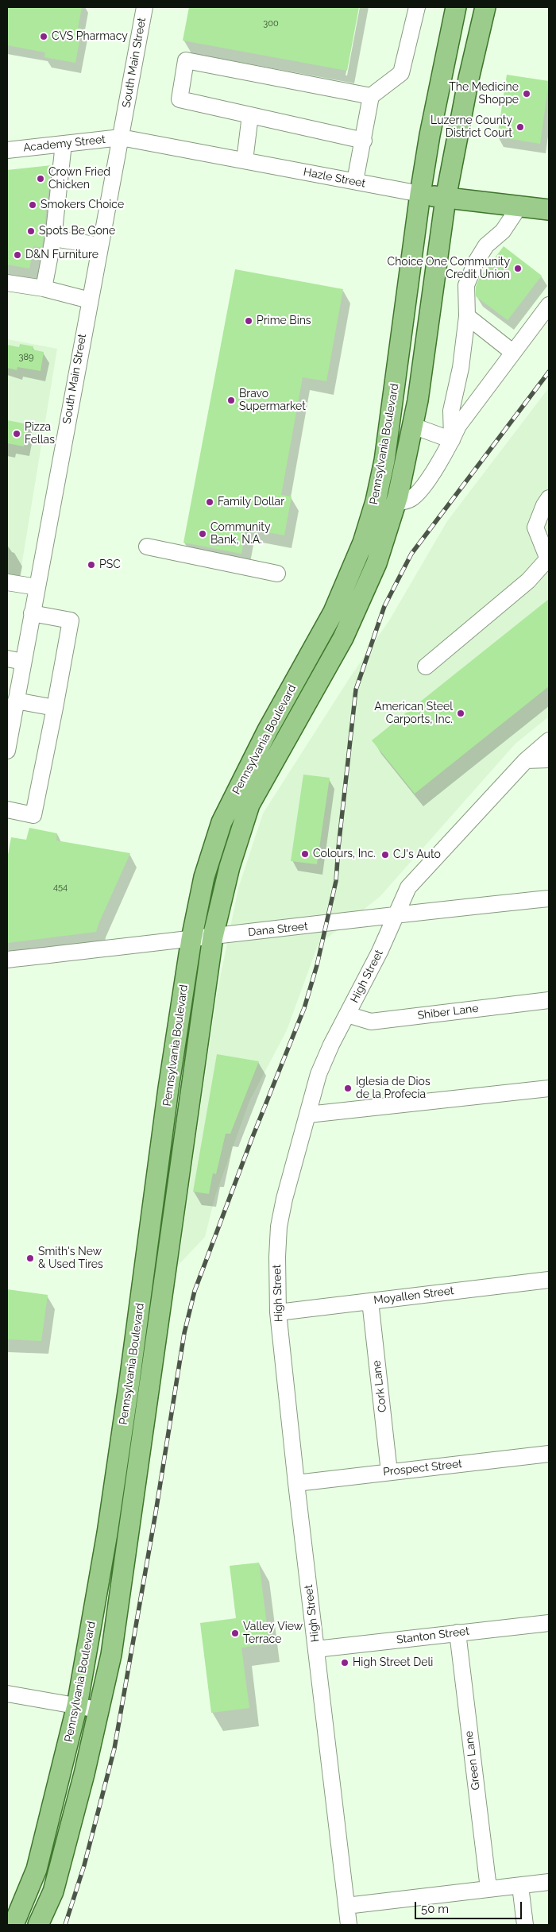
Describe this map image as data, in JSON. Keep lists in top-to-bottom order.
{
  "streets": {
    "main road": ["Hazle Street", "Pennsylvania Boulevard"],
    "street": [
      "South Main Street",
      "Academy Street",
      "Dana Street",
      "High Street",
      "Shiber Lane",
      "Moyallen Street",
      "Cork Lane",
      "Prospect Street",
      "Stanton Street",
      "Green Lane"
    ]
  },
  "crossings": [
    ["South Main Street", "Academy Street"],
    ["South Main Street", "Hazle Street"],
    ["Academy Street", "Hazle Street"],
    ["Hazle Street", "Pennsylvania Boulevard"],
    ["Pennsylvania Boulevard", "Dana Street"],
    ["Dana Street", "High Street"],
    ["High Street", "Shiber Lane"],
    ["High Street", "Moyallen Street"],
    ["High Street", "Prospect Street"],
    ["High Street", "Stanton Street"],
    ["Moyallen Street", "Cork Lane"],
    ["Cork Lane", "Prospect Street"],
    ["Stanton Street", "Green Lane"]
  ],
  "places": [
    "CVS Pharmacy",
    "The Medicine Shoppe",
    "Luzerne County District Court",
    "Crown Fried Chicken",
    "Smokers Choice",
    "Spots Be Gone",
    "D&N Furniture",
    "Choice One Community Credit Union",
    "Prime Bins",
    "Bravo Supermarket",
    "Pizza Fellas",
    "Family Dollar",
    "Community Bank, N.A.",
    "PSC",
    "American Steel Carports, Inc.",
    "Colours, Inc.",
    "CJ's Auto",
    "Iglesia de Dios de la Profecia",
    "Smith's New & Used Tires",
    "Valley View Terrace",
    "High Street Deli"
  ],
  "house_numbers": ["300", "389", "454"],
  "scale_bar": "50 m"
}
